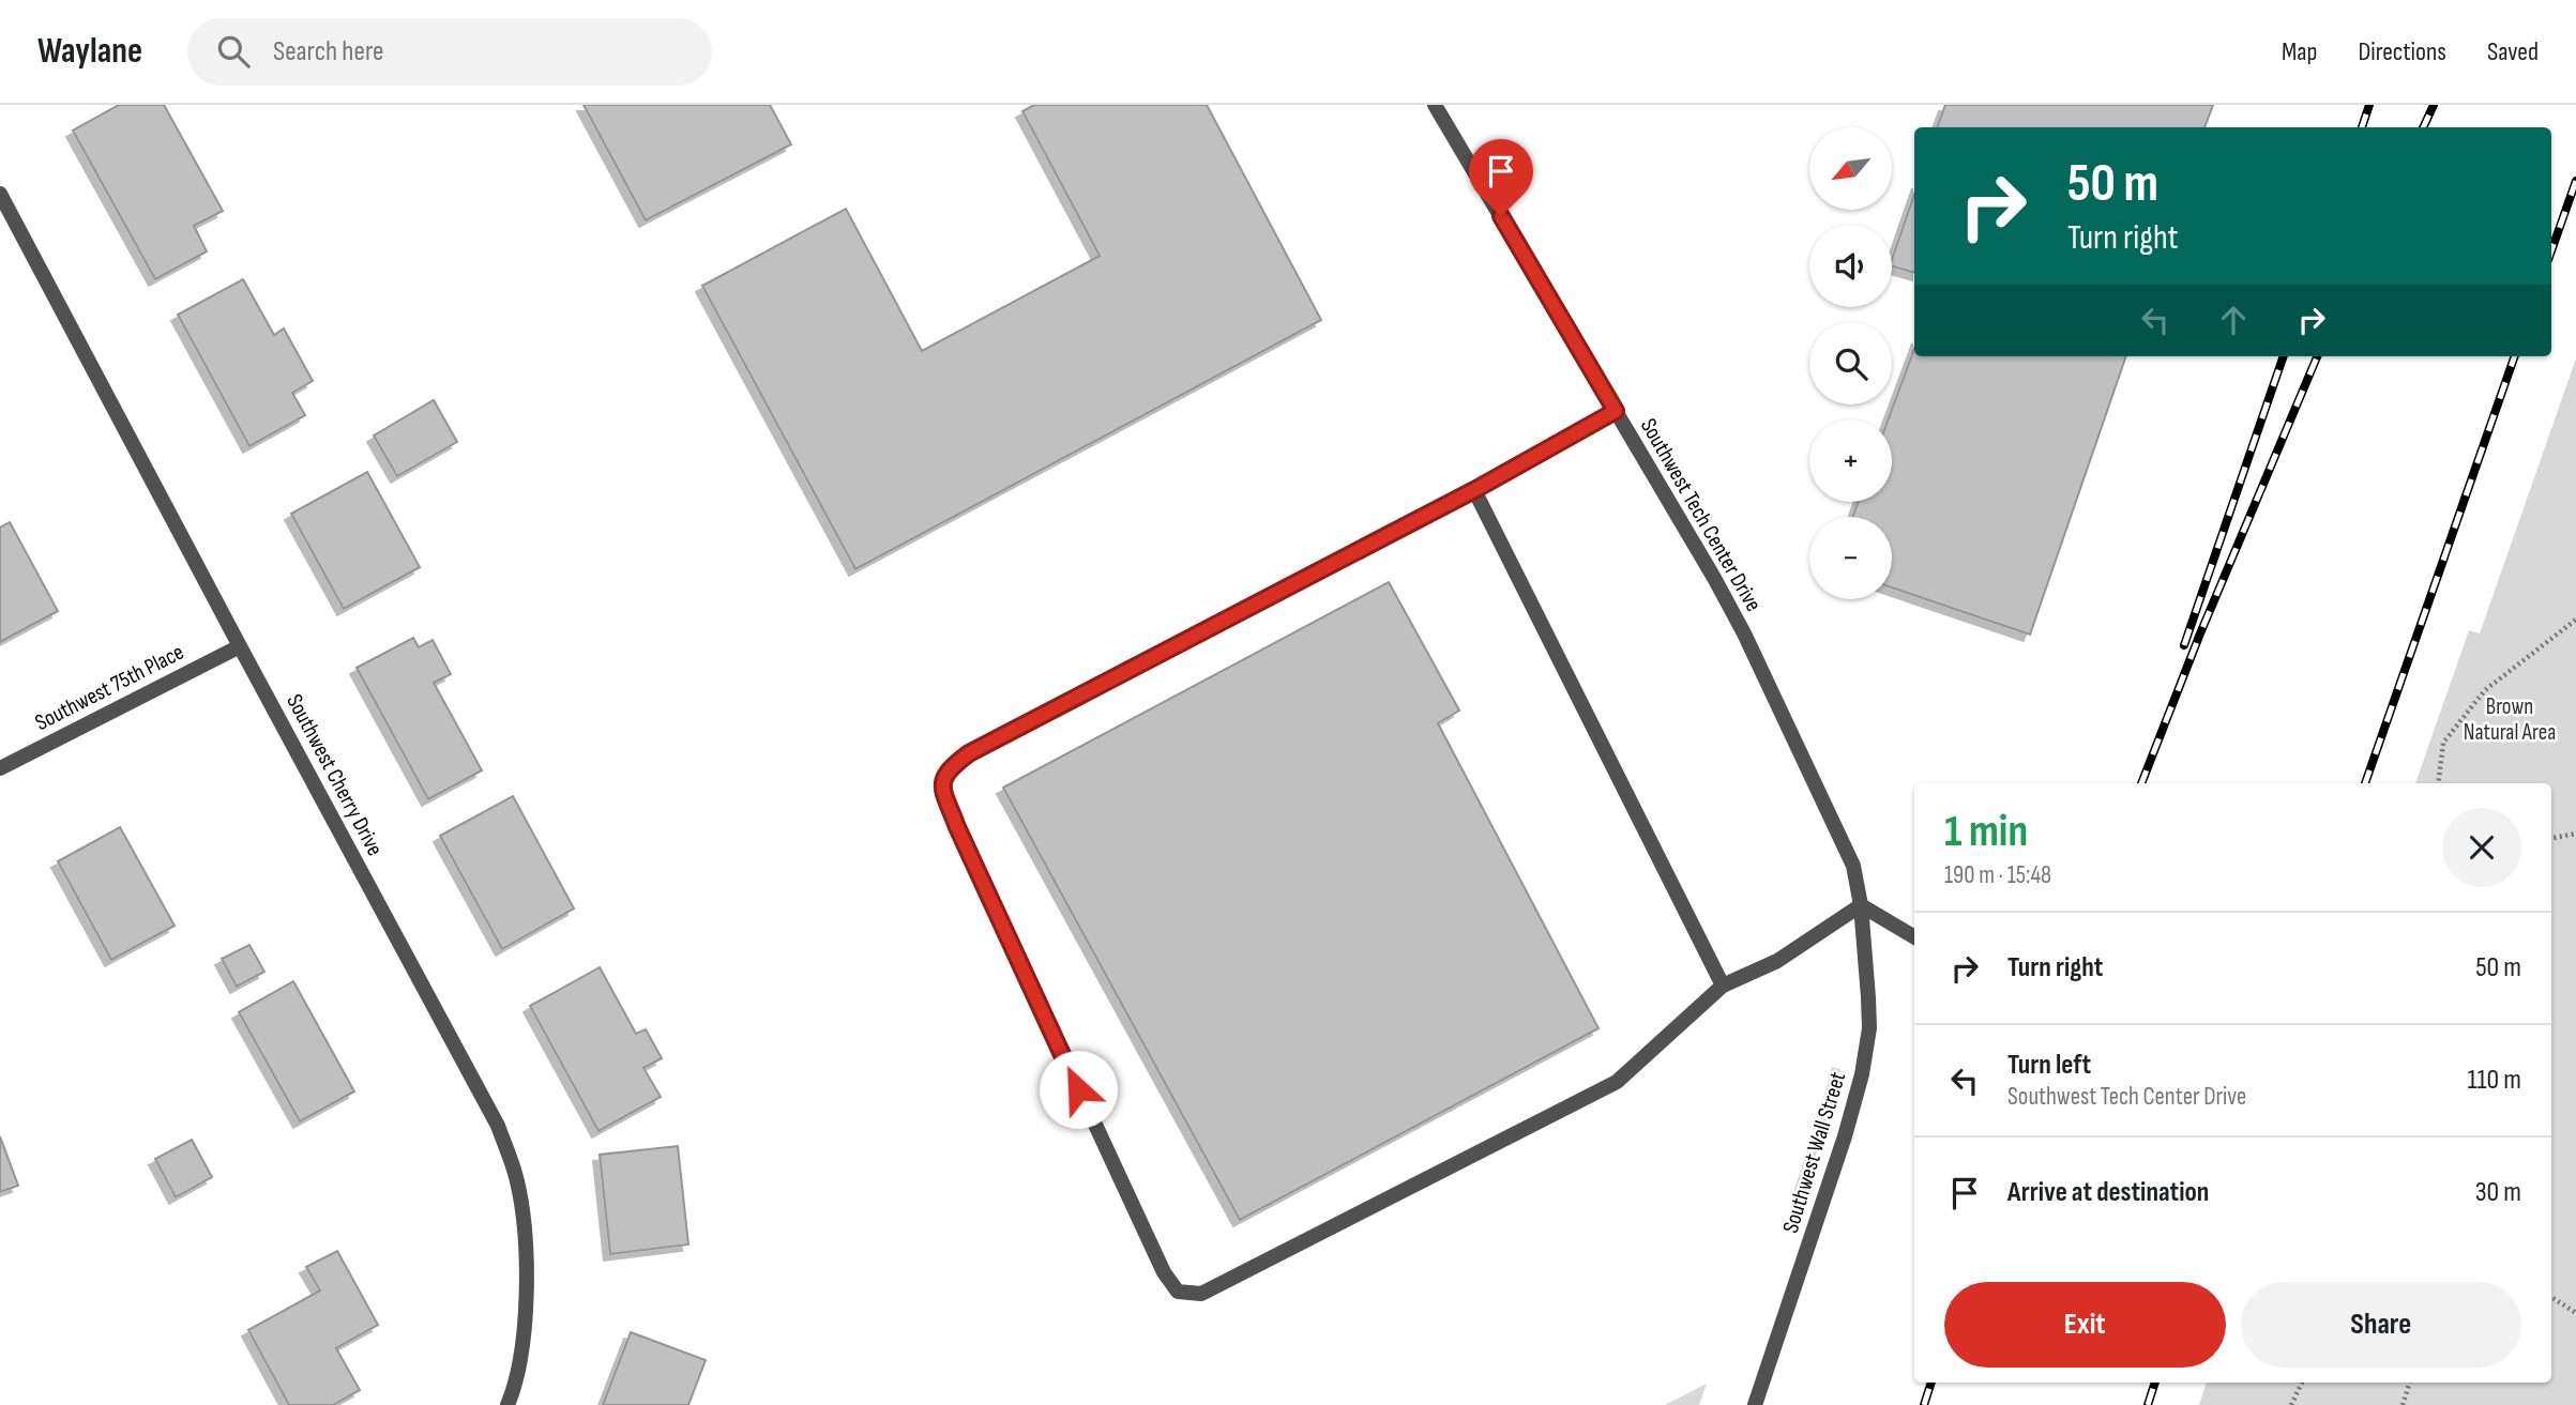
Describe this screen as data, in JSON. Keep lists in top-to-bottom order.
{
  "streets": {
    "street": [
      "Southwest Tech Center Drive",
      "Southwest 75th Place",
      "Southwest Cherry Drive",
      "Southwest Wall Street"
    ]
  },
  "crossings": [
    ["Southwest Tech Center Drive", "Southwest Wall Street"],
    ["Southwest 75th Place", "Southwest Cherry Drive"]
  ],
  "parks": ["Brown Natural Area"],
  "north": "bottom left",
  "page": {
    "header": "Waylane",
    "search": "Search here",
    "nav": ["Map", "Directions", "Saved"],
    "map_buttons": ["+", "−"],
    "turn": ["50 m", "Turn right"],
    "heading": ["1 min", "190 m · 15:48"],
    "list": [
      {
        "name": "Turn right",
        "value": "50 m"
      },
      {
        "name": "Turn left",
        "note": "Southwest Tech Center Drive",
        "value": "110 m"
      },
      {
        "name": "Arrive at destination",
        "value": "30 m"
      }
    ],
    "buttons": ["Exit", "Share"]
  }
}
